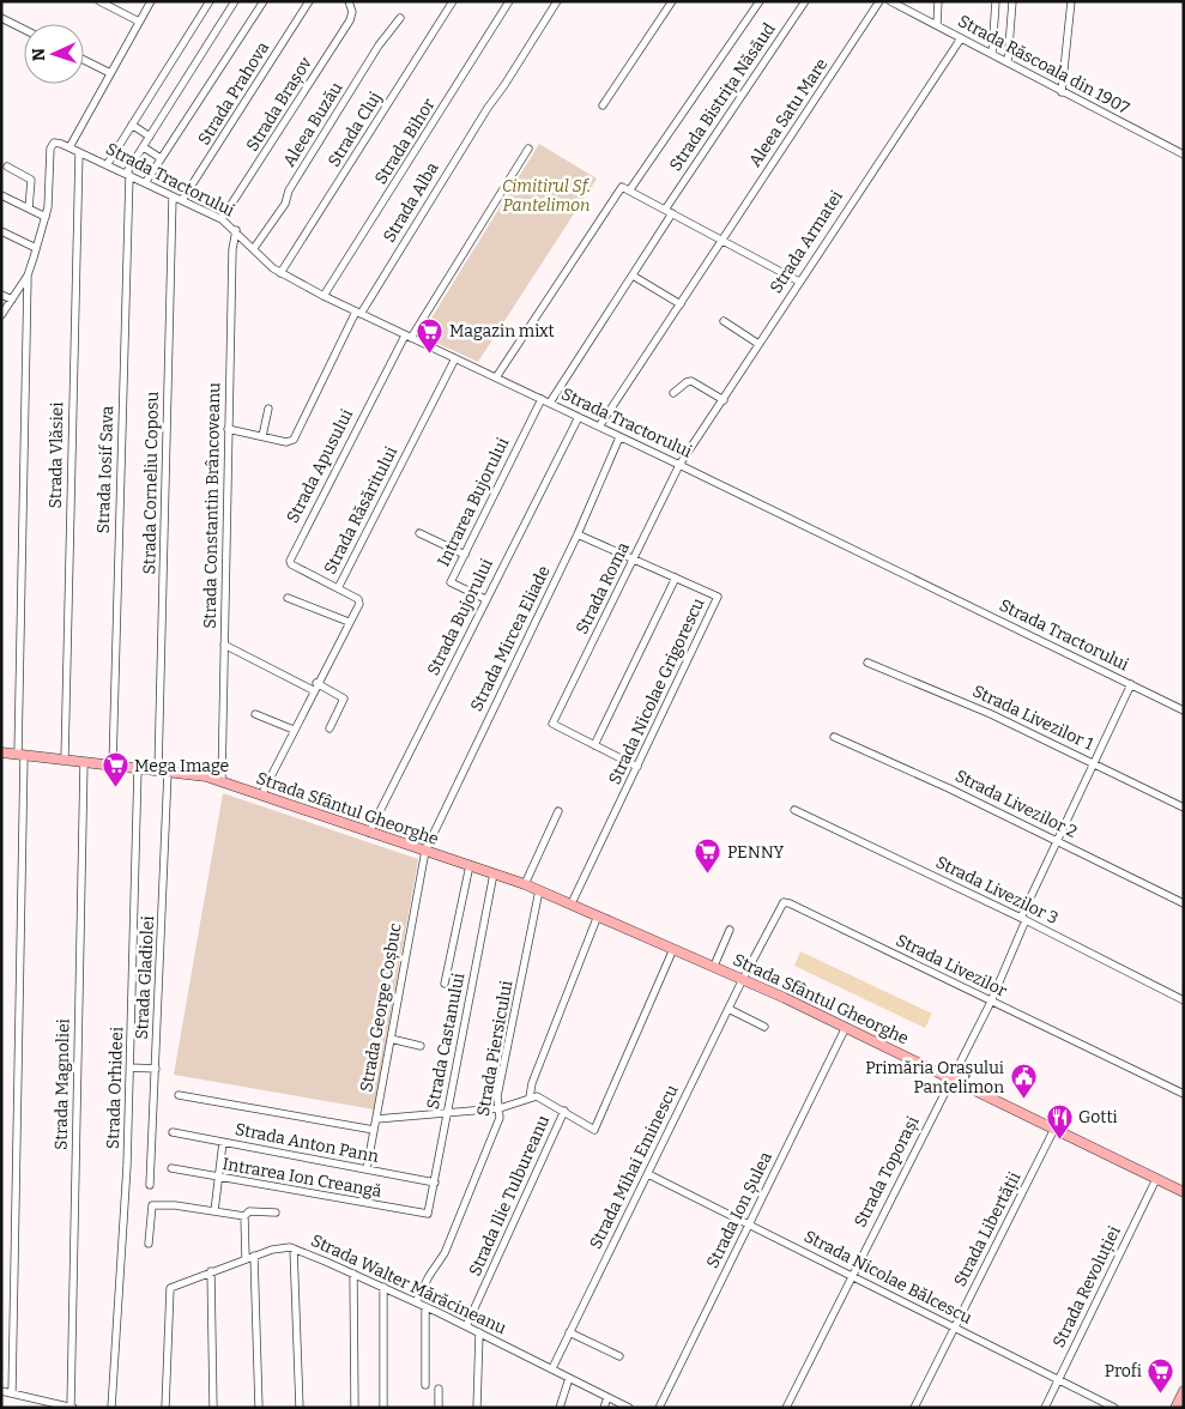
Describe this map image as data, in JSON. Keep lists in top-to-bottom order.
{
  "streets": {
    "street": [
      "Strada Răscoala din 1907",
      "Strada Prahova",
      "Strada Bistrița Năsăud",
      "Strada Brașov",
      "Aleea Satu Mare",
      "Aleea Buzău",
      "Strada Cluj",
      "Strada Bihor",
      "Strada Tractorului",
      "Strada Alba",
      "Strada Armatei",
      "Strada Vlăsiei",
      "Strada Apusului",
      "Strada Iosif Sava",
      "Strada Corneliu Coposu",
      "Intrarea Bujorului",
      "Strada Constantin Brâncoveanu",
      "Strada Răsăritului",
      "Strada Roma",
      "Strada Bujorului",
      "Strada Mircea Eliade",
      "Strada Nicolae Grigorescu",
      "Strada Livezilor 1",
      "Strada Livezilor 2",
      "Strada Sfântul Gheorghe",
      "Strada Livezilor 3",
      "Strada Livezilor",
      "Strada Gladiolei",
      "Strada George Coșbuc",
      "Strada Castanului",
      "Strada Piersicului",
      "Strada Magnoliei",
      "Strada Orhideei",
      "Strada Anton Pann",
      "Strada Mihai Eminescu",
      "Strada Toporași",
      "Intrarea Ion Creangă",
      "Strada Ilie Tulbureanu",
      "Strada Ion Șulea",
      "Strada Libertății",
      "Strada Nicolae Bălcescu",
      "Strada Walter Mărăcineanu",
      "Strada Revoluției"
    ]
  },
  "crossings": [
    ["Strada Răscoala din 1907", "Strada Armatei"],
    ["Strada Prahova", "Strada Tractorului"],
    ["Strada Bistrița Năsăud", "Strada Tractorului"],
    ["Strada Brașov", "Strada Tractorului"],
    ["Aleea Satu Mare", "Strada Tractorului"],
    ["Aleea Buzău", "Strada Tractorului"],
    ["Strada Cluj", "Strada Tractorului"],
    ["Strada Bihor", "Strada Tractorului"],
    ["Strada Tractorului", "Strada Alba"],
    ["Strada Tractorului", "Strada Armatei"],
    ["Strada Tractorului", "Strada Vlăsiei"],
    ["Strada Tractorului", "Strada Apusului"],
    ["Strada Tractorului", "Strada Iosif Sava"],
    ["Strada Tractorului", "Strada Corneliu Coposu"],
    ["Strada Tractorului", "Intrarea Bujorului"],
    ["Strada Tractorului", "Strada Constantin Brâncoveanu"],
    ["Strada Tractorului", "Strada Răsăritului"],
    ["Strada Tractorului", "Strada Roma"],
    ["Strada Tractorului", "Strada Bujorului"],
    ["Strada Tractorului", "Strada Mircea Eliade"],
    ["Strada Tractorului", "Strada Toporași"],
    ["Strada Armatei", "Strada Roma"],
    ["Strada Vlăsiei", "Strada Sfântul Gheorghe"],
    ["Strada Apusului", "Strada Răsăritului"],
    ["Strada Iosif Sava", "Strada Sfântul Gheorghe"],
    ["Strada Corneliu Coposu", "Strada Sfântul Gheorghe"],
    ["Intrarea Bujorului", "Strada Bujorului"],
    ["Strada Constantin Brâncoveanu", "Strada Sfântul Gheorghe"],
    ["Strada Răsăritului", "Strada Sfântul Gheorghe"],
    ["Strada Roma", "Strada Nicolae Grigorescu"],
    ["Strada Bujorului", "Strada Sfântul Gheorghe"],
    ["Strada Mircea Eliade", "Strada Nicolae Grigorescu"],
    ["Strada Mircea Eliade", "Strada Sfântul Gheorghe"],
    ["Strada Mircea Eliade", "Strada George Coșbuc"],
    ["Strada Nicolae Grigorescu", "Strada Sfântul Gheorghe"],
    ["Strada Livezilor 1", "Strada Toporași"],
    ["Strada Livezilor 2", "Strada Toporași"],
    ["Strada Sfântul Gheorghe", "Strada Livezilor"],
    ["Strada Sfântul Gheorghe", "Strada Gladiolei"],
    ["Strada Sfântul Gheorghe", "Strada George Coșbuc"],
    ["Strada Sfântul Gheorghe", "Strada Castanului"],
    ["Strada Sfântul Gheorghe", "Strada Piersicului"],
    ["Strada Sfântul Gheorghe", "Strada Magnoliei"],
    ["Strada Sfântul Gheorghe", "Strada Orhideei"],
    ["Strada Sfântul Gheorghe", "Strada Mihai Eminescu"],
    ["Strada Sfântul Gheorghe", "Strada Toporași"],
    ["Strada Sfântul Gheorghe", "Strada Ion Șulea"],
    ["Strada Sfântul Gheorghe", "Strada Libertății"],
    ["Strada Sfântul Gheorghe", "Strada Revoluției"],
    ["Strada Livezilor 3", "Strada Toporași"],
    ["Strada Livezilor", "Strada Mihai Eminescu"],
    ["Strada Livezilor", "Strada Toporași"],
    ["Strada George Coșbuc", "Strada Anton Pann"],
    ["Strada Castanului", "Strada Anton Pann"],
    ["Strada Castanului", "Intrarea Ion Creangă"],
    ["Strada Piersicului", "Strada Walter Mărăcineanu"],
    ["Strada Mihai Eminescu", "Strada Nicolae Bălcescu"],
    ["Strada Mihai Eminescu", "Strada Walter Mărăcineanu"],
    ["Strada Toporași", "Strada Nicolae Bălcescu"],
    ["Strada Ilie Tulbureanu", "Strada Walter Mărăcineanu"],
    ["Strada Ion Șulea", "Strada Nicolae Bălcescu"],
    ["Strada Libertății", "Strada Nicolae Bălcescu"],
    ["Strada Nicolae Bălcescu", "Strada Revoluției"]
  ],
  "parks": ["Cimitirul Sf. Pantelimon"],
  "places": {
    "supermarket": [
      "Magazin mixt",
      "Mega Image",
      "PENNY",
      "Profi"
    ],
    "public building": ["Primăria Orașului Pantelimon"],
    "restaurant": ["Gotti"]
  },
  "north": "left"
}
